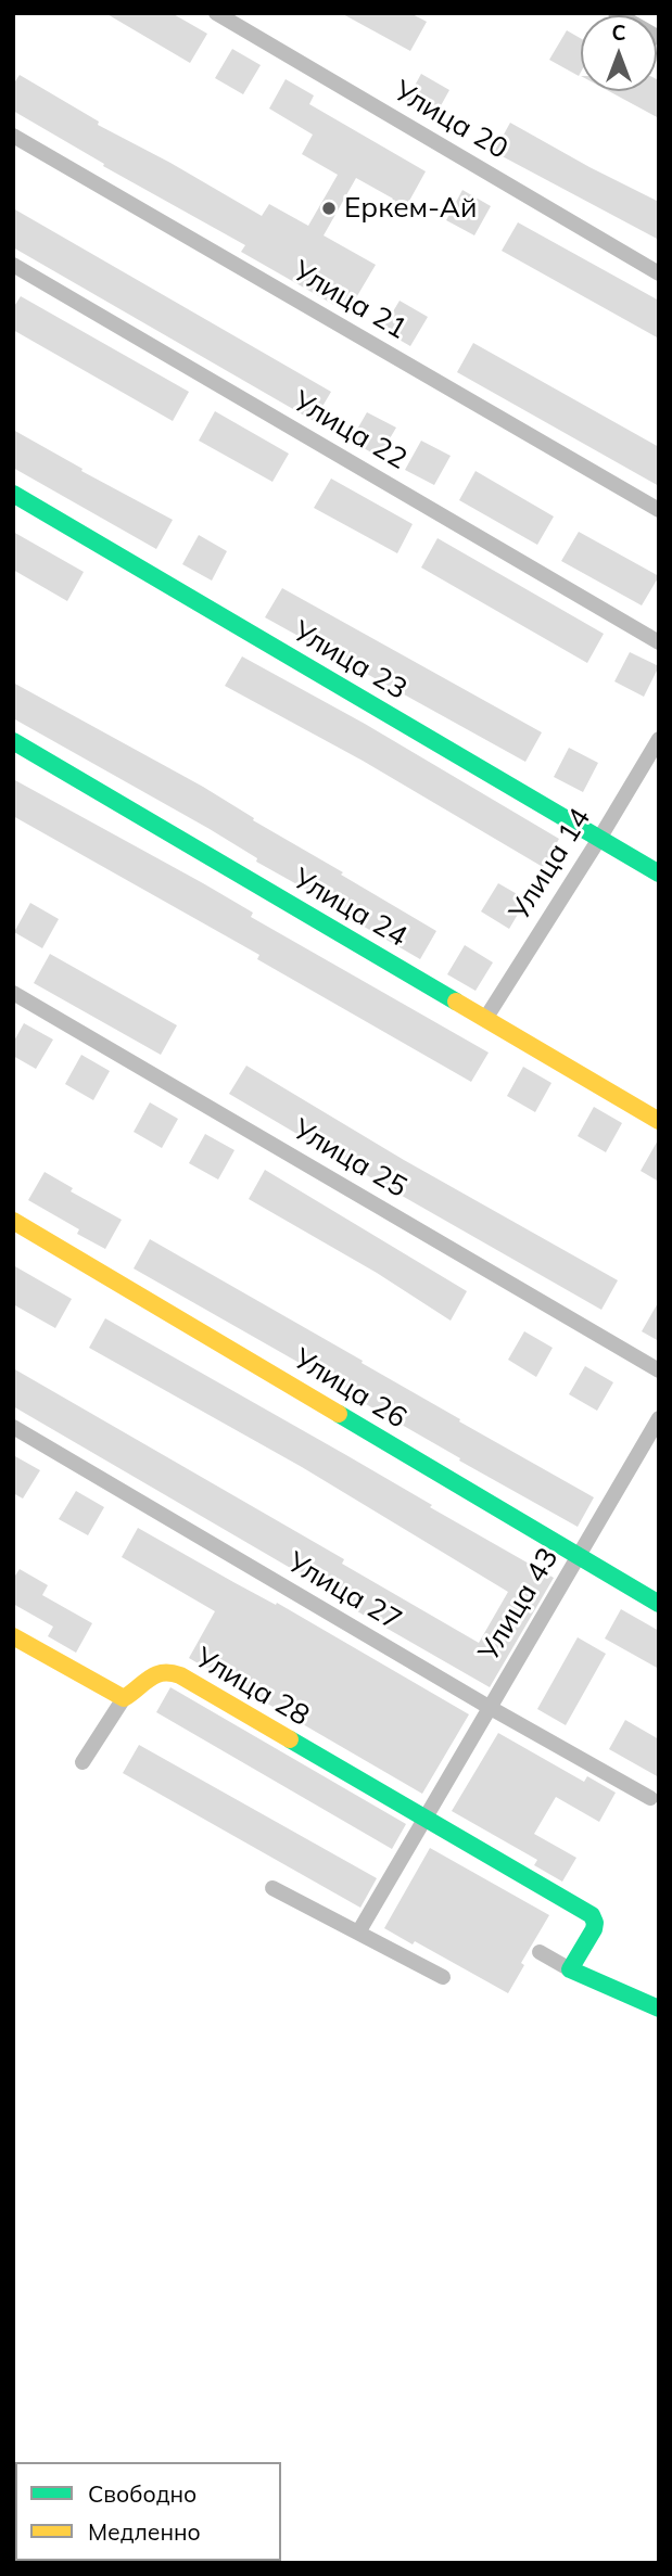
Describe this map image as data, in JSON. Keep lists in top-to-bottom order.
{
  "streets": {
    "street": [
      "Улица 20",
      "Улица 21",
      "Улица 22",
      "Улица 23",
      "Улица 14",
      "Улица 24",
      "Улица 25",
      "Улица 26",
      "Улица 27",
      "Улица 43",
      "Улица 28"
    ]
  },
  "crossings": [
    ["Улица 23", "Улица 14"],
    ["Улица 14", "Улица 24"],
    ["Улица 26", "Улица 43"],
    ["Улица 27", "Улица 43"],
    ["Улица 43", "Улица 28"]
  ],
  "places": ["Еркем-Ай"],
  "legend": ["Свободно", "Медленно"],
  "north": "top"
}
